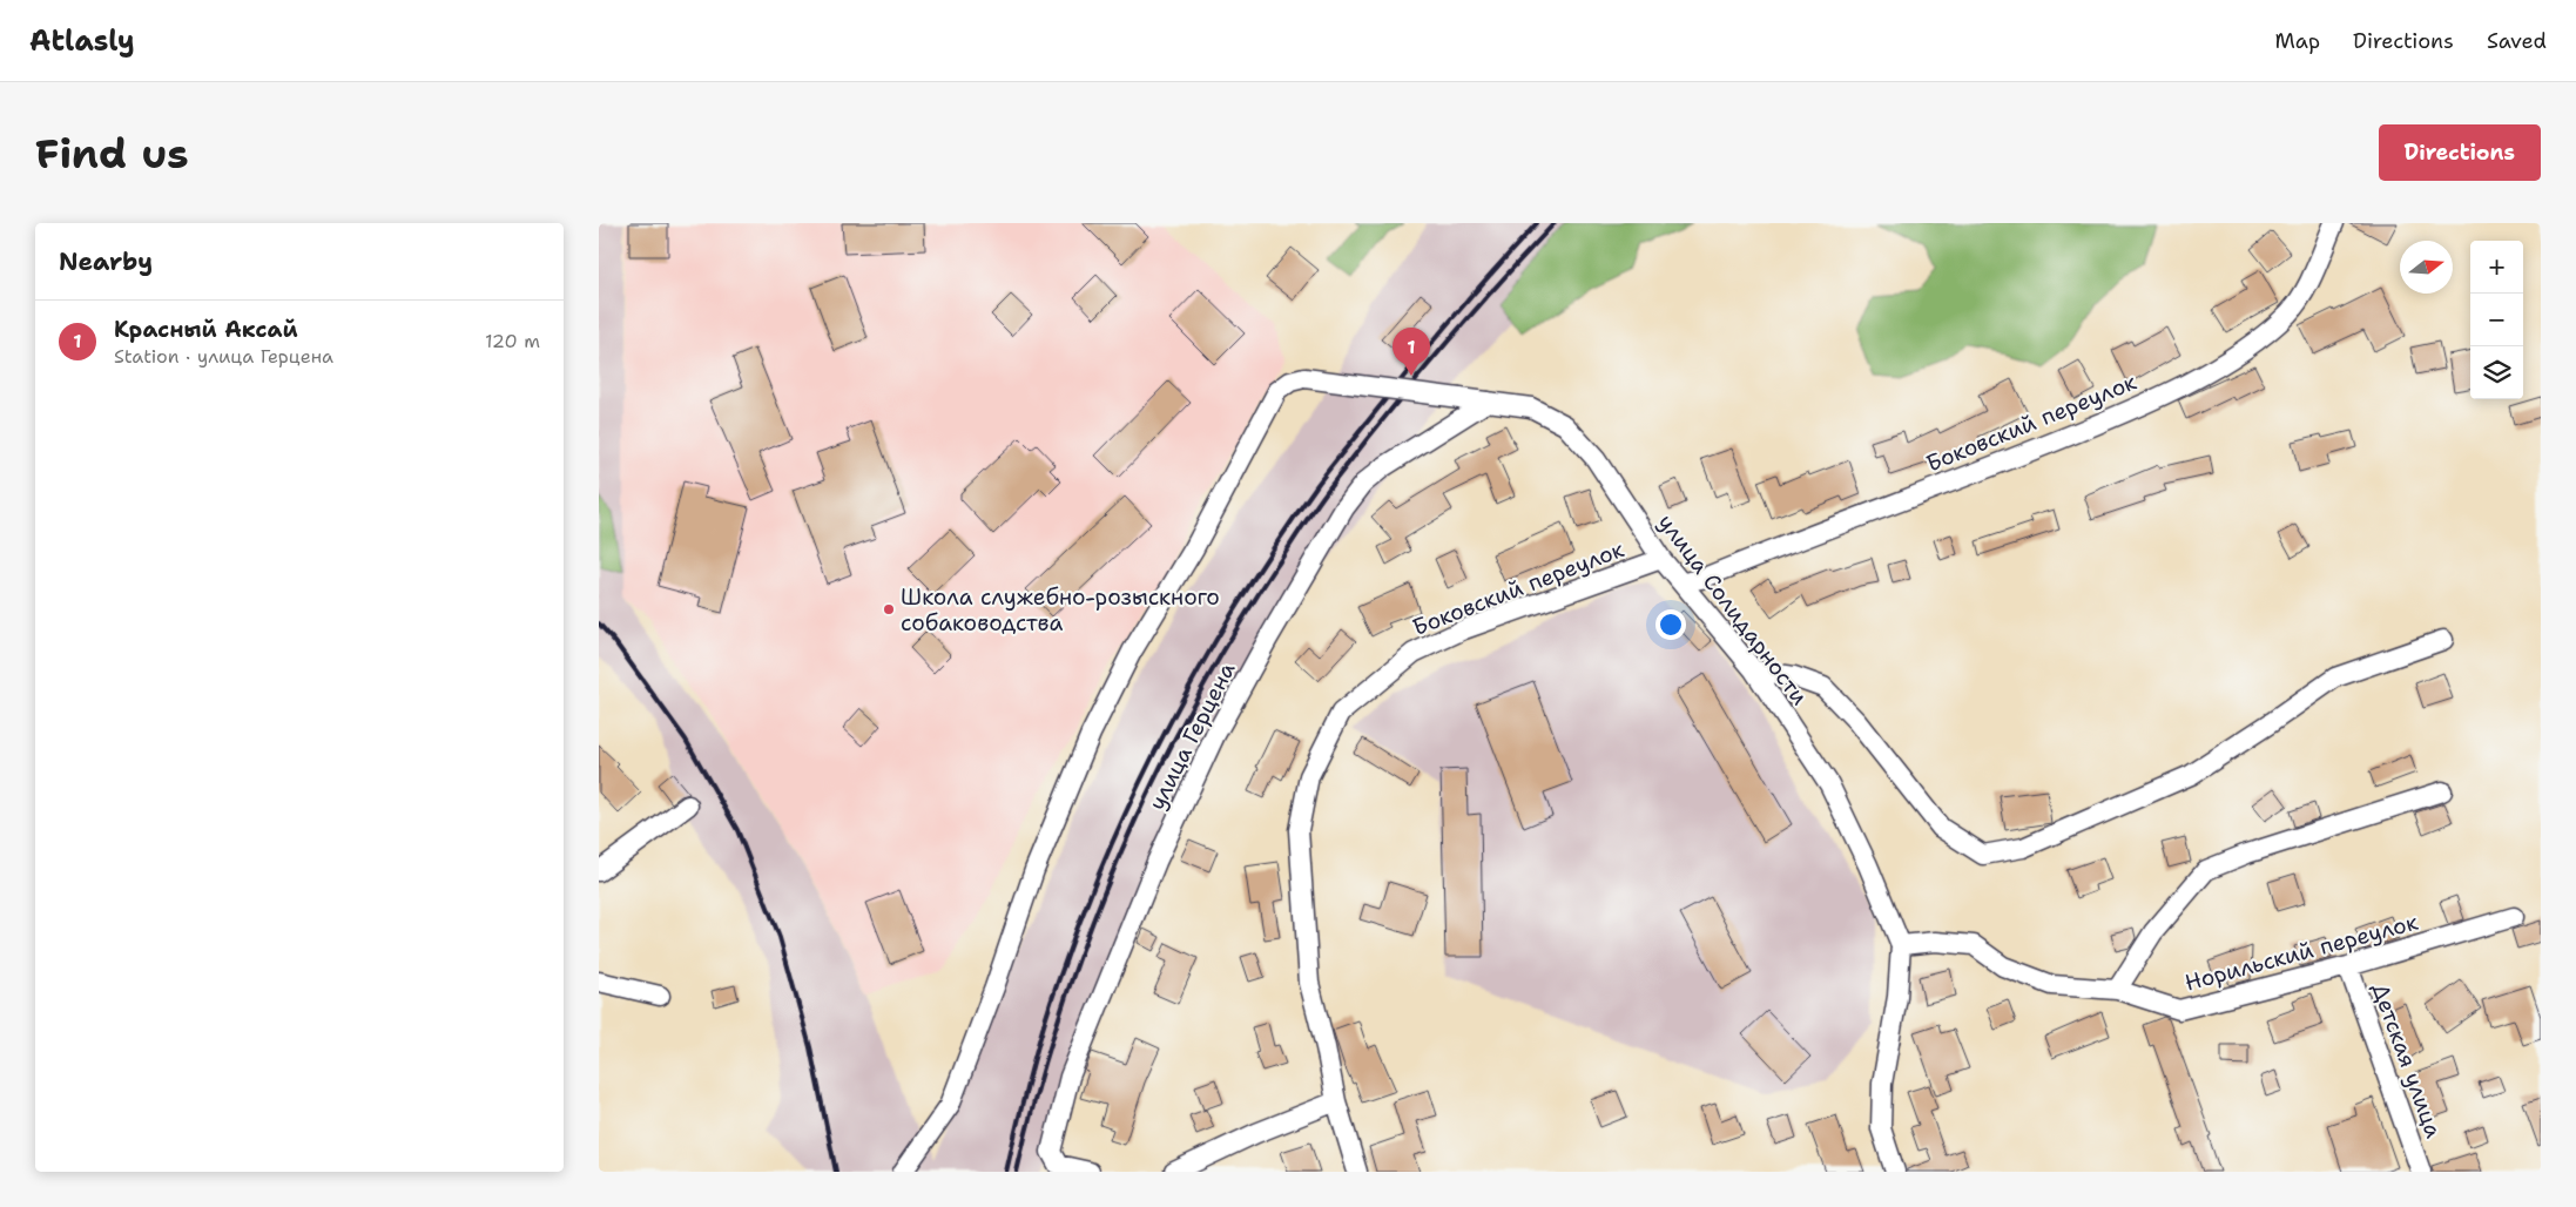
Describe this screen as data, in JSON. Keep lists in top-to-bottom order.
{
  "streets": {
    "street": [
      "Боковский переулок",
      "улица Солидарности",
      "улица Герцена",
      "Норильский переулок",
      "Детская улица"
    ]
  },
  "crossings": [
    ["Боковский переулок", "улица Солидарности"],
    ["улица Солидарности", "улица Герцена"],
    ["улица Солидарности", "Норильский переулок"],
    ["Норильский переулок", "Детская улица"]
  ],
  "places": ["Школа служебно-розыскного собаководства"],
  "north": "right",
  "page": {
    "header": "Atlasly",
    "nav": ["Map", "Directions", "Saved"],
    "buttons": "Directions",
    "title": "Find us",
    "heading": "Nearby",
    "map_buttons": ["+", "−"],
    "list": [
      {
        "mark": "1",
        "name": "Красный Аксай",
        "note": "Station · улица Герцена",
        "value": "120 m"
      }
    ],
    "pins": "1"
  }
}
